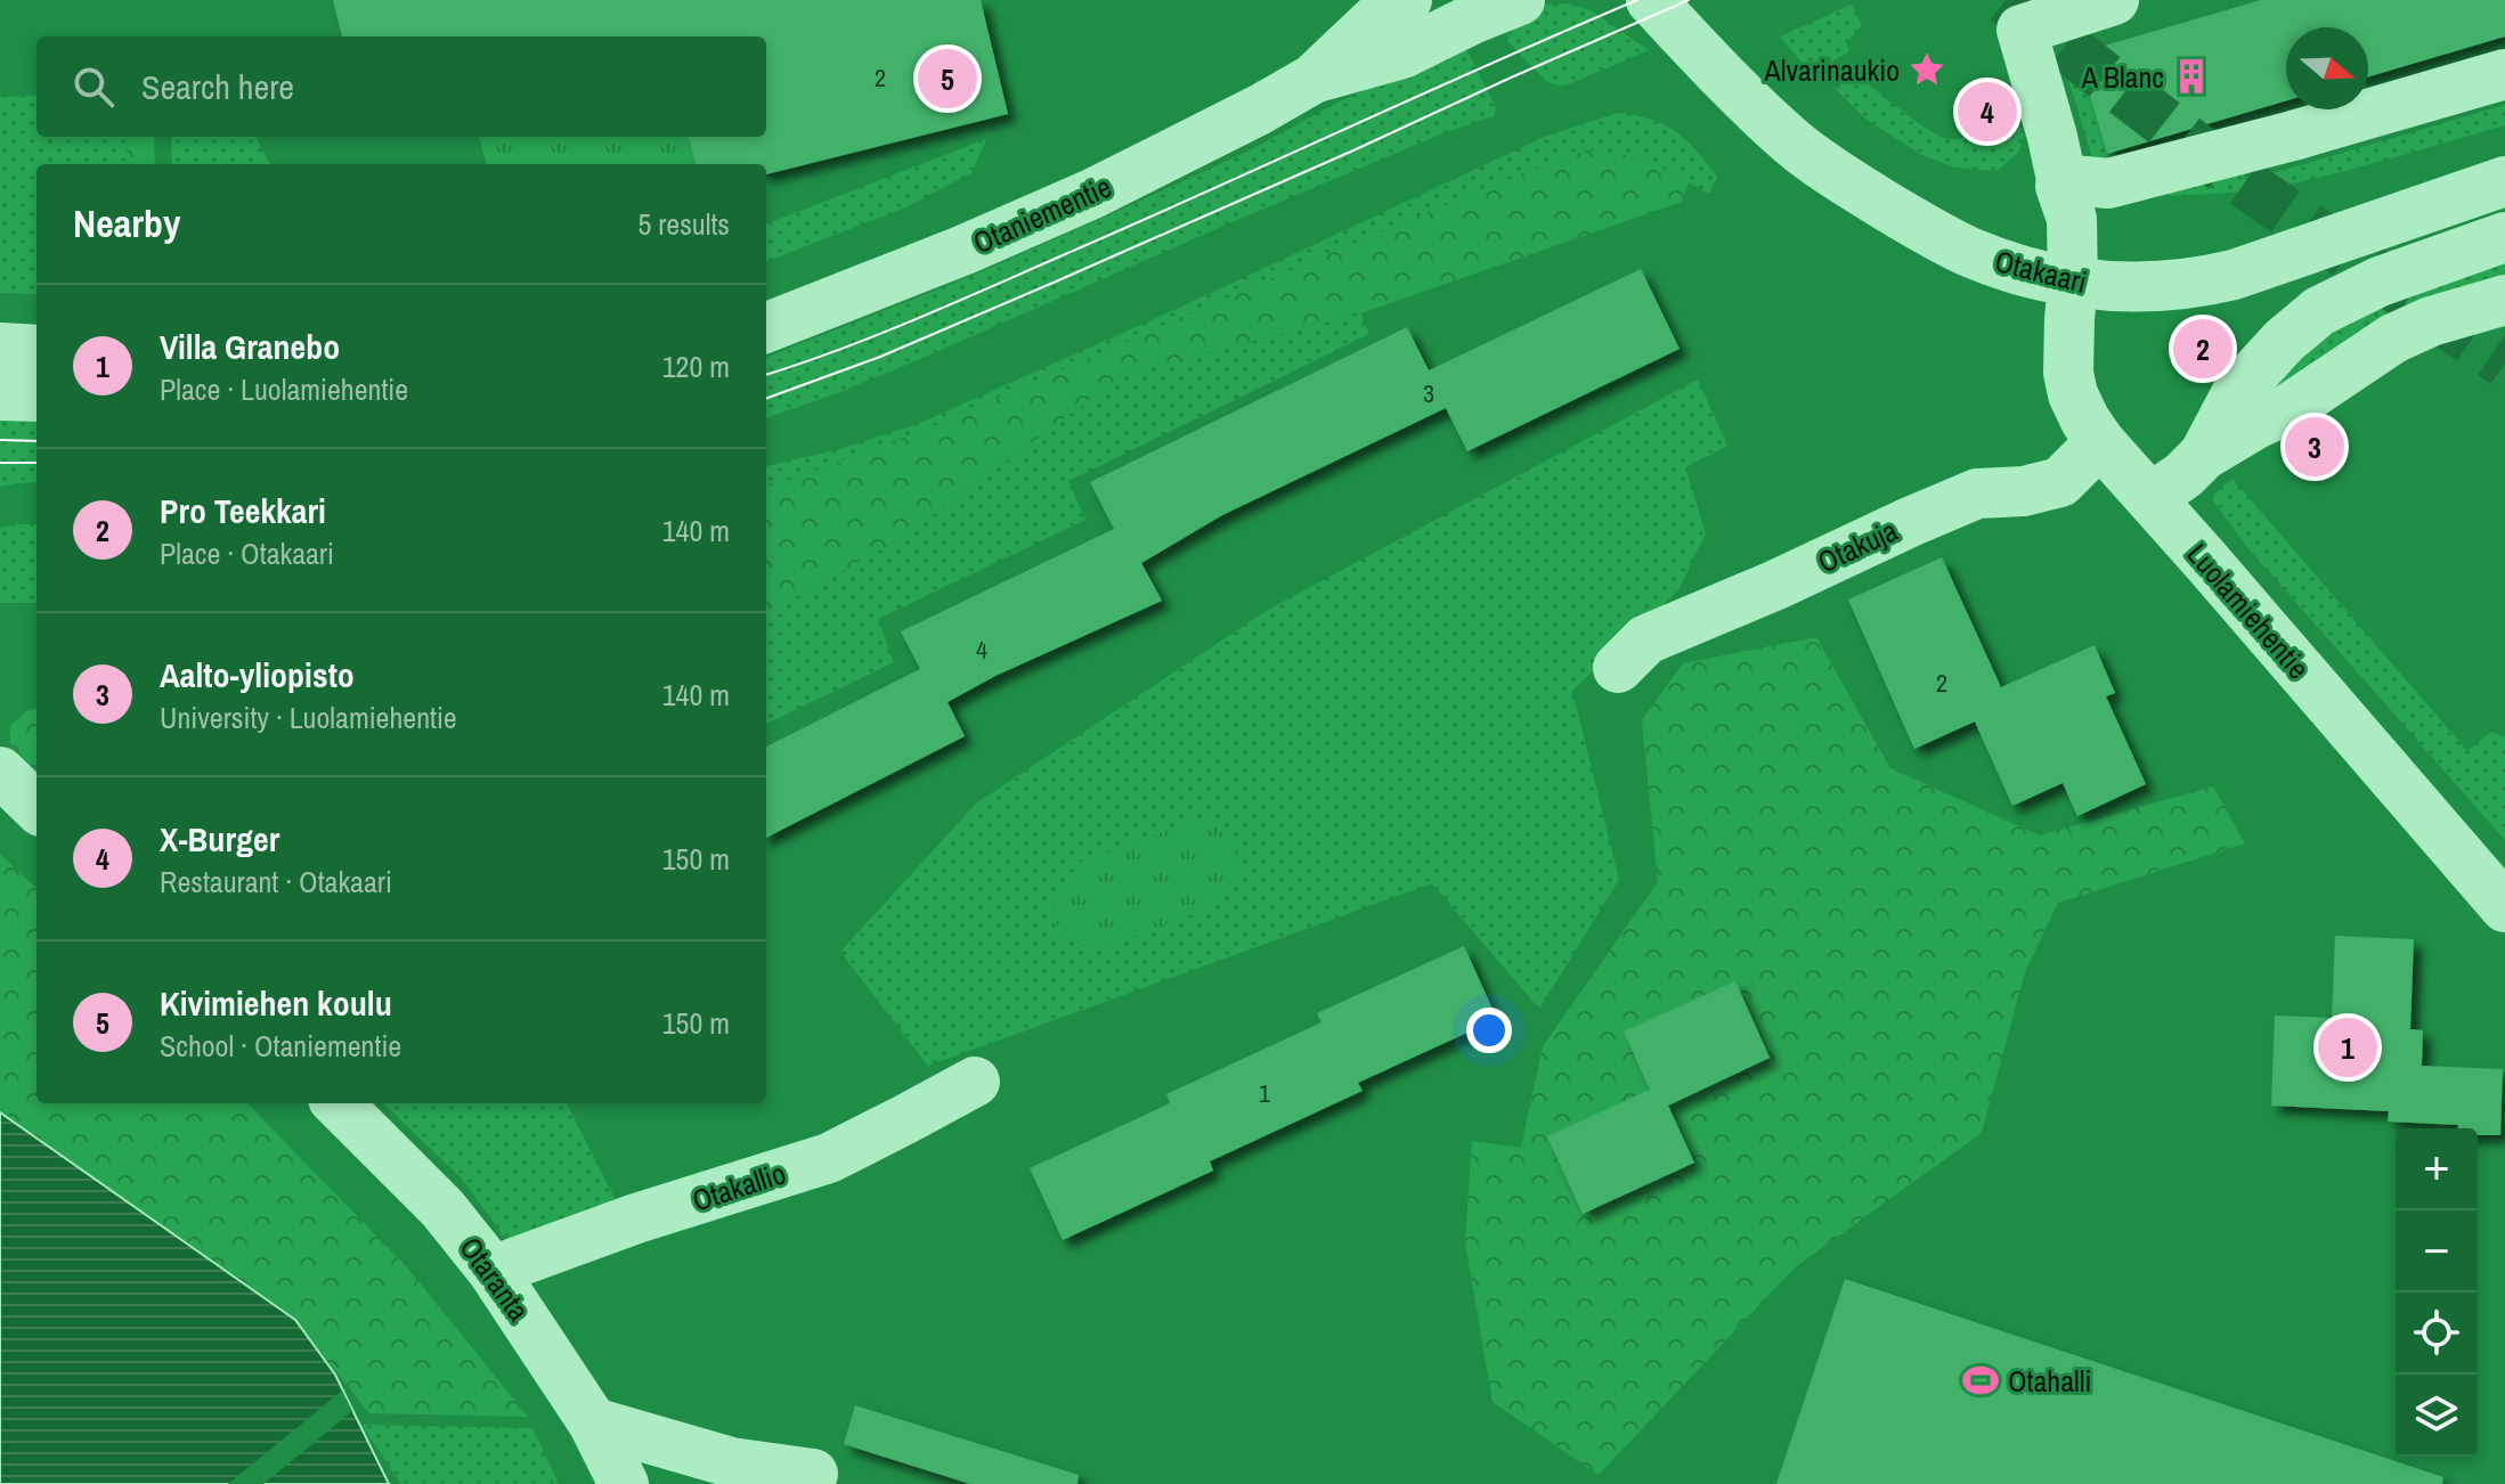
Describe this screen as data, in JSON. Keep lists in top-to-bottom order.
{
  "streets": {
    "street": [
      "Otaniementie",
      "Otakaari",
      "Otakuja",
      "Luolamiehentie",
      "Otakallio",
      "Otaranta"
    ]
  },
  "crossings": [
    ["Otakaari", "Luolamiehentie"],
    ["Otakuja", "Luolamiehentie"],
    ["Otakallio", "Otaranta"]
  ],
  "places": {
    "place": ["Alvarinaukio"],
    "building": ["A Blanc"],
    "sports": ["Otahalli"]
  },
  "house_numbers": [
    "2",
    "3",
    "4",
    "2",
    "1"
  ],
  "north": "right",
  "page": {
    "search": "Search here",
    "pins": [
      "5",
      "4",
      "2",
      "3",
      "1"
    ],
    "heading": ["Nearby", "5 results"],
    "list": [
      {
        "mark": "1",
        "name": "Villa Granebo",
        "note": "Place · Luolamiehentie",
        "value": "120 m"
      },
      {
        "mark": "2",
        "name": "Pro Teekkari",
        "note": "Place · Otakaari",
        "value": "140 m"
      },
      {
        "mark": "3",
        "name": "Aalto-yliopisto",
        "note": "University · Luolamiehentie",
        "value": "140 m"
      },
      {
        "mark": "4",
        "name": "X-Burger",
        "note": "Restaurant · Otakaari",
        "value": "150 m"
      },
      {
        "mark": "5",
        "name": "Kivimiehen koulu",
        "note": "School · Otaniementie",
        "value": "150 m"
      }
    ],
    "map_buttons": ["+", "−"]
  }
}
